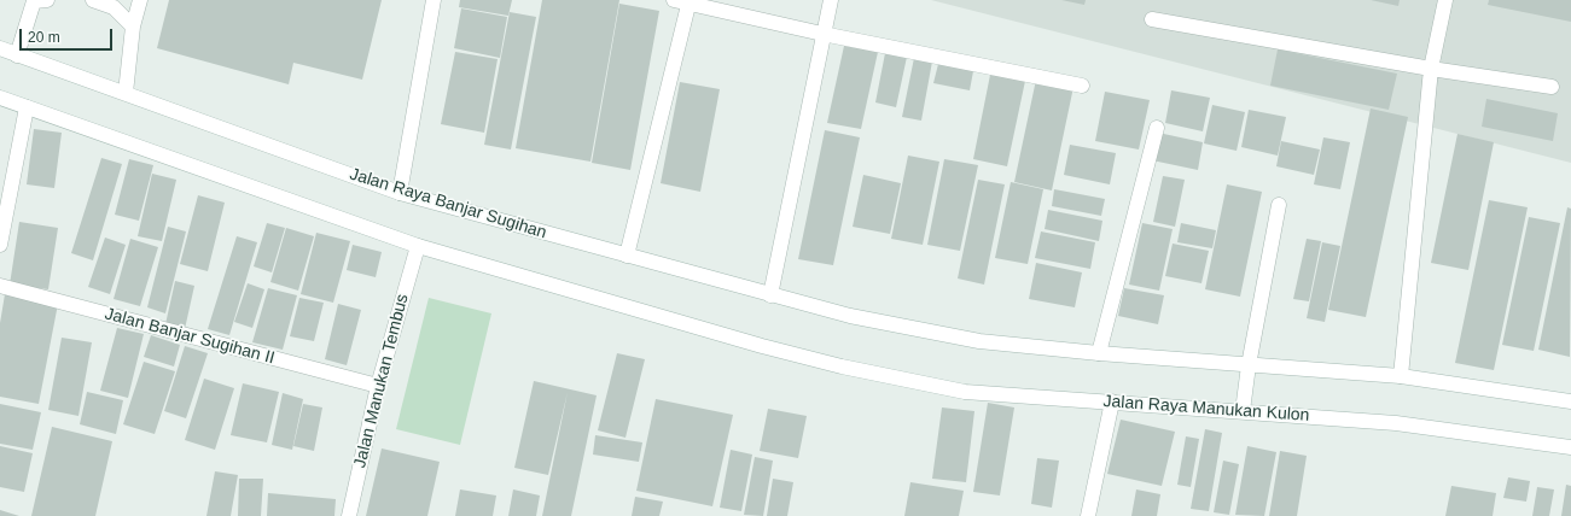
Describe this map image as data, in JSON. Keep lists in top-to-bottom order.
{
  "streets": {
    "main road": [
      "Jalan Raya Banjar Sugihan",
      "Jalan Banjar Sugihan II",
      "Jalan Manukan Tembus",
      "Jalan Raya Manukan Kulon"
    ]
  },
  "crossings": [
    ["Jalan Banjar Sugihan II", "Jalan Manukan Tembus"],
    ["Jalan Manukan Tembus", "Jalan Raya Manukan Kulon"]
  ],
  "scale_bar": "20 m"
}
